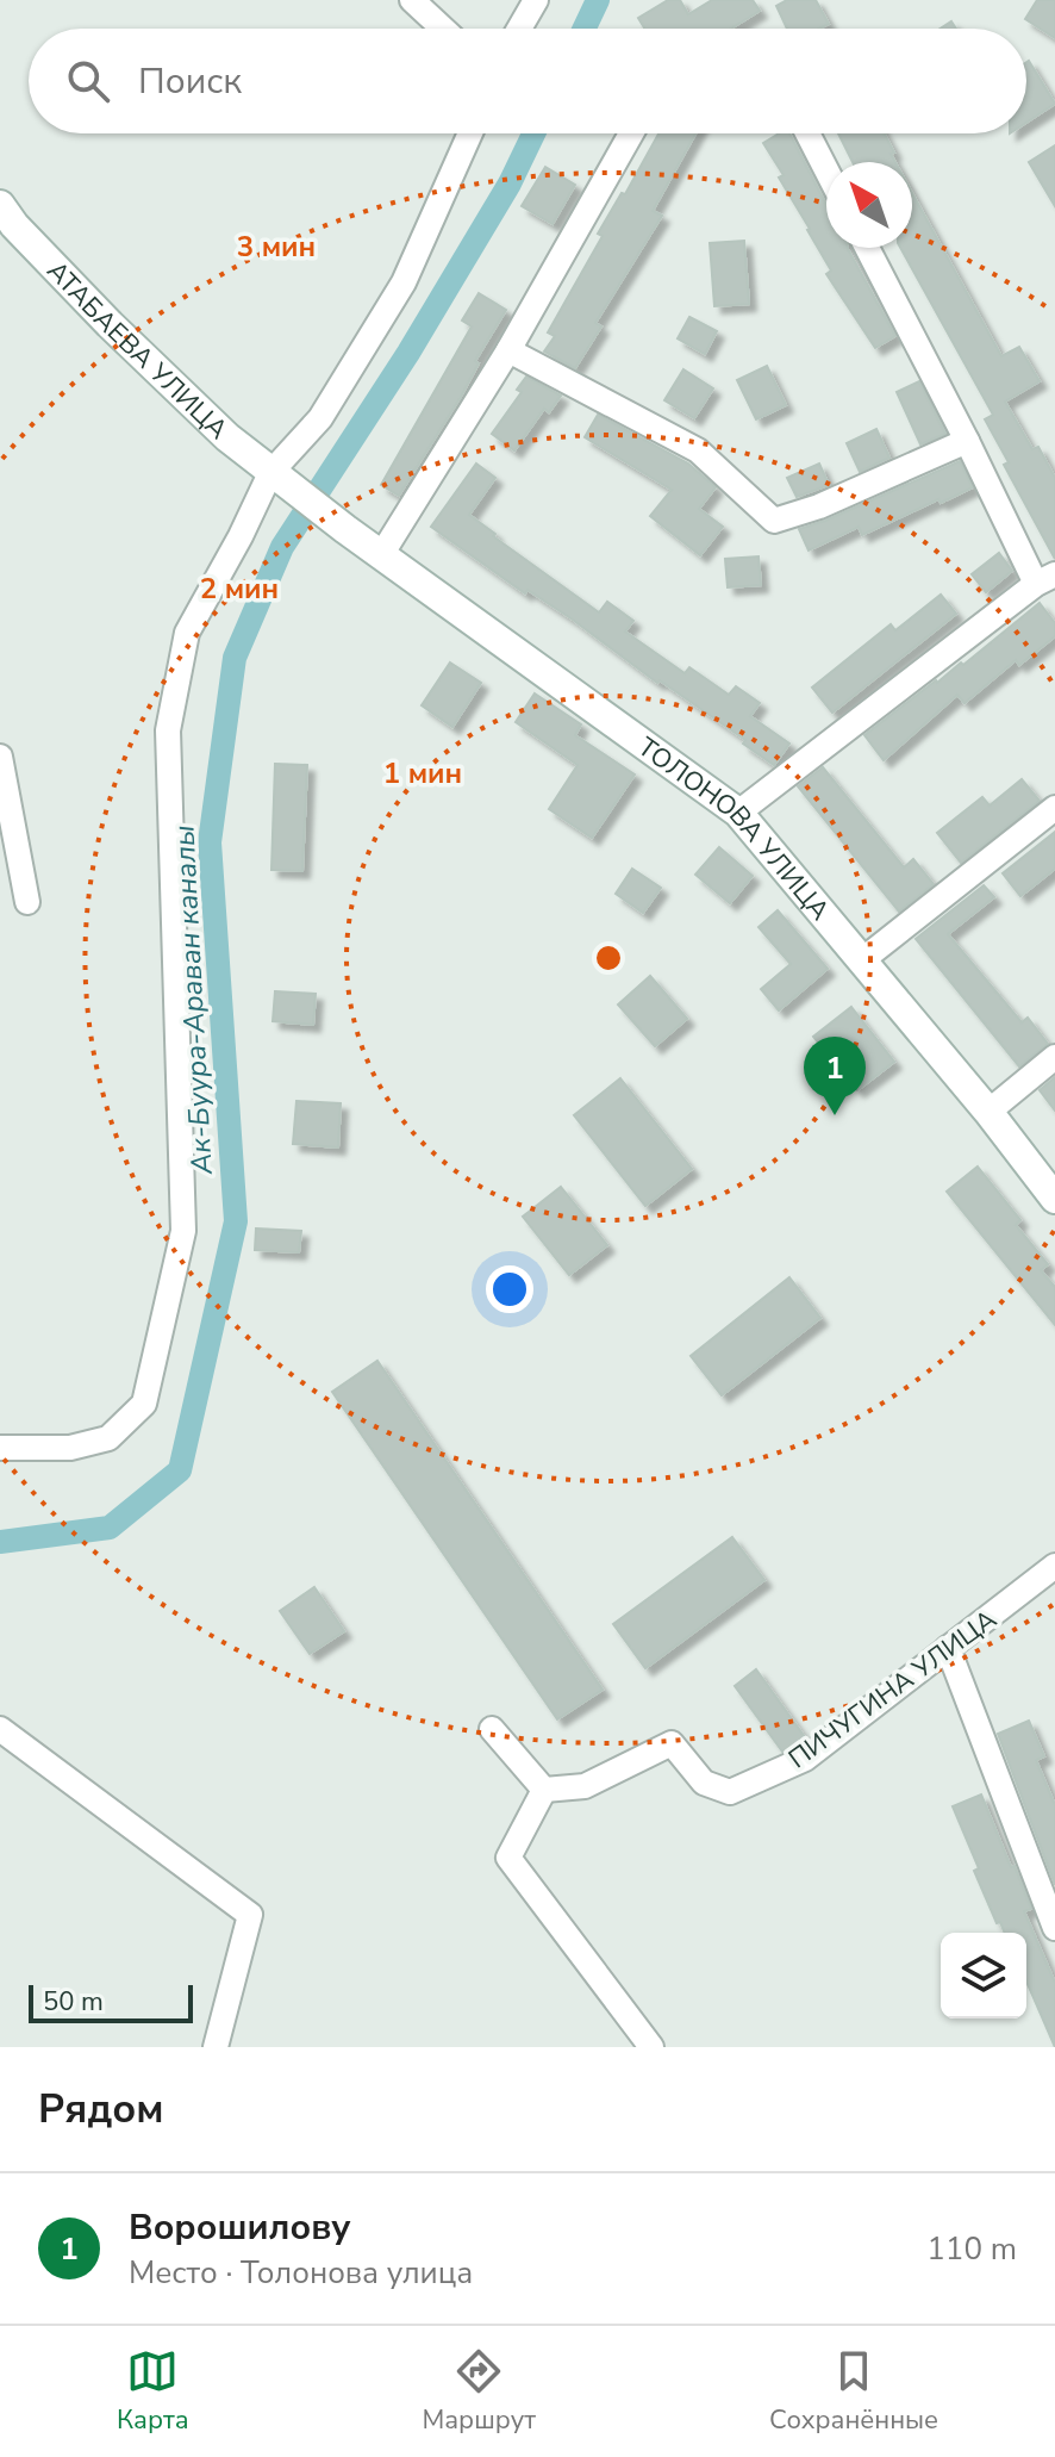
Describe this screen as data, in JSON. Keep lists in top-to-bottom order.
{
  "streets": {
    "main road": ["АТАБАЕВА УЛИЦА", "ТОЛОНОВА УЛИЦА"],
    "street": ["ПИЧУГИНА УЛИЦА"]
  },
  "crossings": [
    ["АТАБАЕВА УЛИЦА", "ТОЛОНОВА УЛИЦА"]
  ],
  "water": ["Ак-Буура-Араван каналы"],
  "scale_bar": "50 m",
  "north": "top left",
  "page": {
    "search": "Поиск",
    "pins": "1",
    "scale": "50 m",
    "heading": "Рядом",
    "list": [
      {
        "mark": "1",
        "name": "Ворошилову",
        "note": "Место · Толонова улица",
        "value": "110 m"
      }
    ],
    "nav": ["Карта", "Маршрут", "Сохранённые"]
  },
  "rings": ["3 мин", "2 мин", "1 мин"]
}
